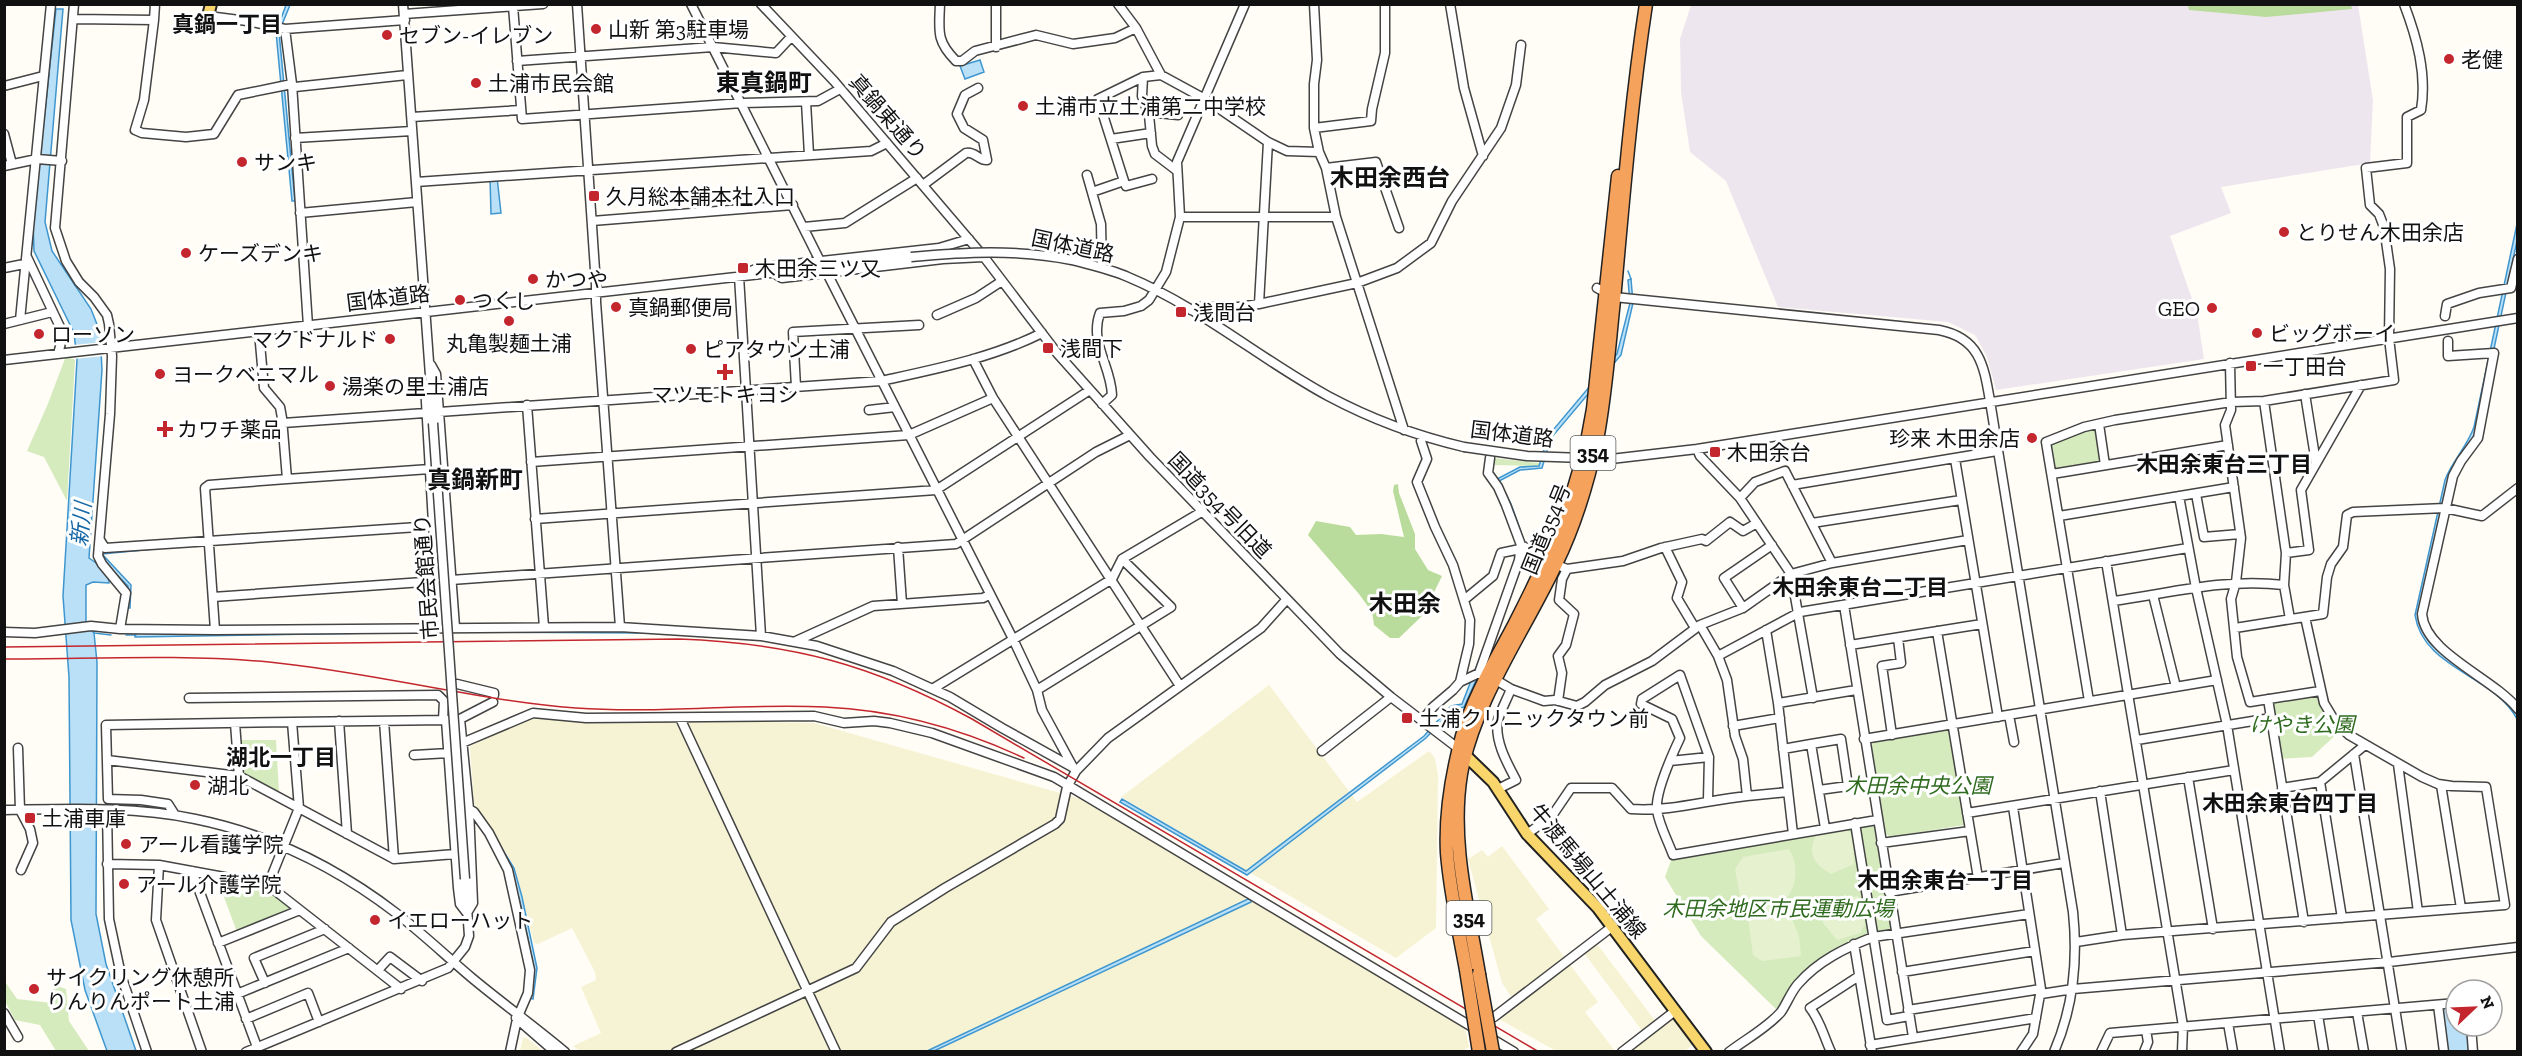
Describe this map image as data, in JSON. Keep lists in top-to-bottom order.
{
  "streets": {
    "highway": ["354", "国道354号"],
    "main road": ["牛渡馬場山土浦線"],
    "street": [
      "真鍋東通り",
      "国体道路",
      "国道354号旧道",
      "市民会館通り"
    ]
  },
  "crossings": [
    ["真鍋東通り", "国道354号旧道"],
    ["国体道路", "市民会館通り"],
    ["国道354号旧道", "国道354号"],
    ["国道354号旧道", "牛渡馬場山土浦線"],
    ["国道354号", "牛渡馬場山土浦線"]
  ],
  "districts": [
    "真鍋一丁目",
    "東真鍋町",
    "木田余西台",
    "木田余東台三丁目",
    "真鍋新町",
    "木田余東台二丁目",
    "木田余",
    "湖北一丁目",
    "木田余東台四丁目",
    "木田余東台一丁目"
  ],
  "water": ["新川"],
  "parks": ["けやき公園", "木田余中央公園", "木田余地区市民運動広場"],
  "places": {
    "other": [
      "山新 第3駐車場",
      "セブン-イレブン",
      "老健",
      "土浦市民会館",
      "土浦市立土浦第二中学校",
      "サンキ",
      "とりせん木田余店",
      "ケーズデンキ",
      "かつや",
      "つくし",
      "真鍋郵便局",
      "GEO",
      "丸亀製麺土浦",
      "ビッグボーイ",
      "ローソン",
      "マクドナルド",
      "ピアタウン土浦",
      "ヨークベニマル",
      "湯楽の里土浦店",
      "珍来 木田余店",
      "湖北",
      "アール看護学院",
      "アール介護学院",
      "イエローハット",
      "サイクリング休憩所 りんりんポート土浦"
    ],
    "transit": [
      "久月総本舗本社入口",
      "木田余三ツ又",
      "浅間台",
      "浅間下",
      "一丁田台",
      "木田余台",
      "土浦クリニックタウン前",
      "土浦車庫"
    ],
    "health": ["マツモトキヨシ", "カワチ薬品"]
  },
  "north": "top right"
}
